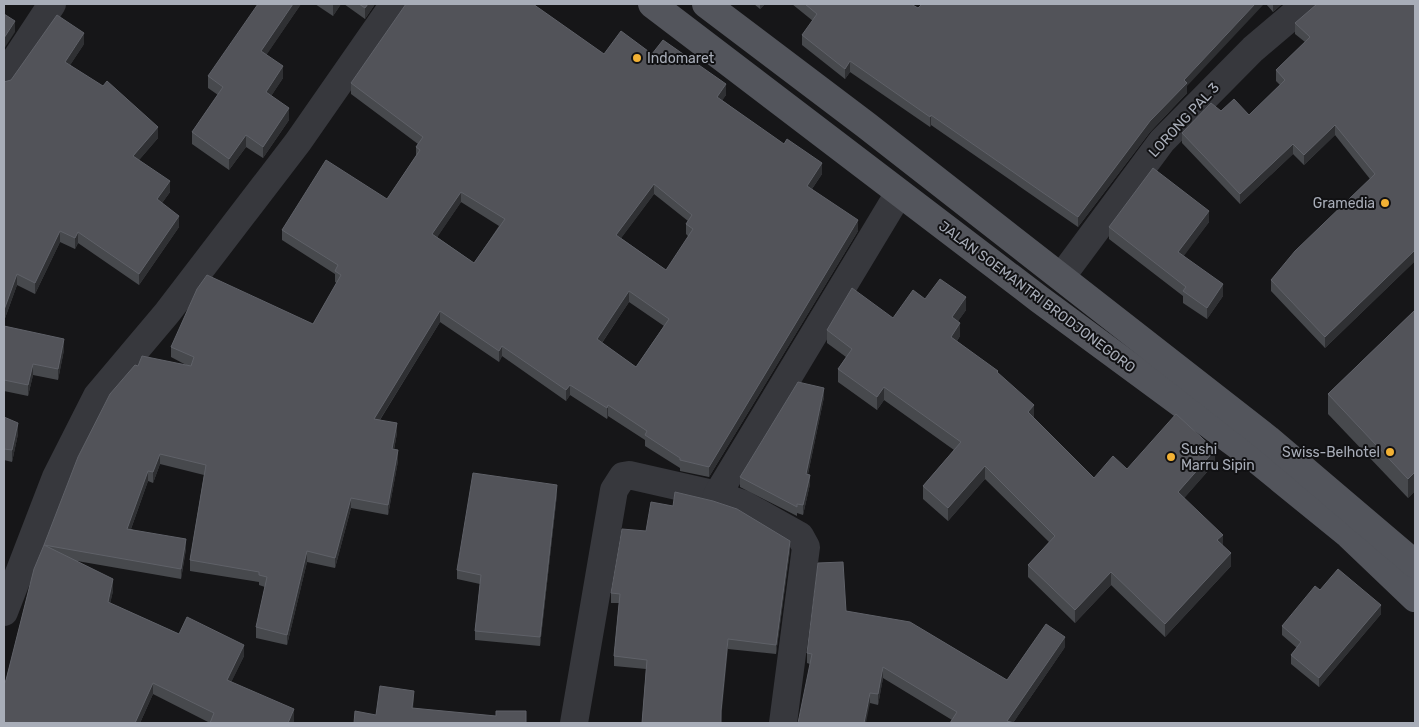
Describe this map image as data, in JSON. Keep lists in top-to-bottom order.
{
  "streets": {
    "main road": ["JALAN SOEMANTRI BRODJONEGORO"],
    "street": ["LORONG PAL 3"]
  },
  "places": [
    "Indomaret",
    "Gramedia",
    "Swiss-Belhotel",
    "Sushi Marru Sipin"
  ]
}
